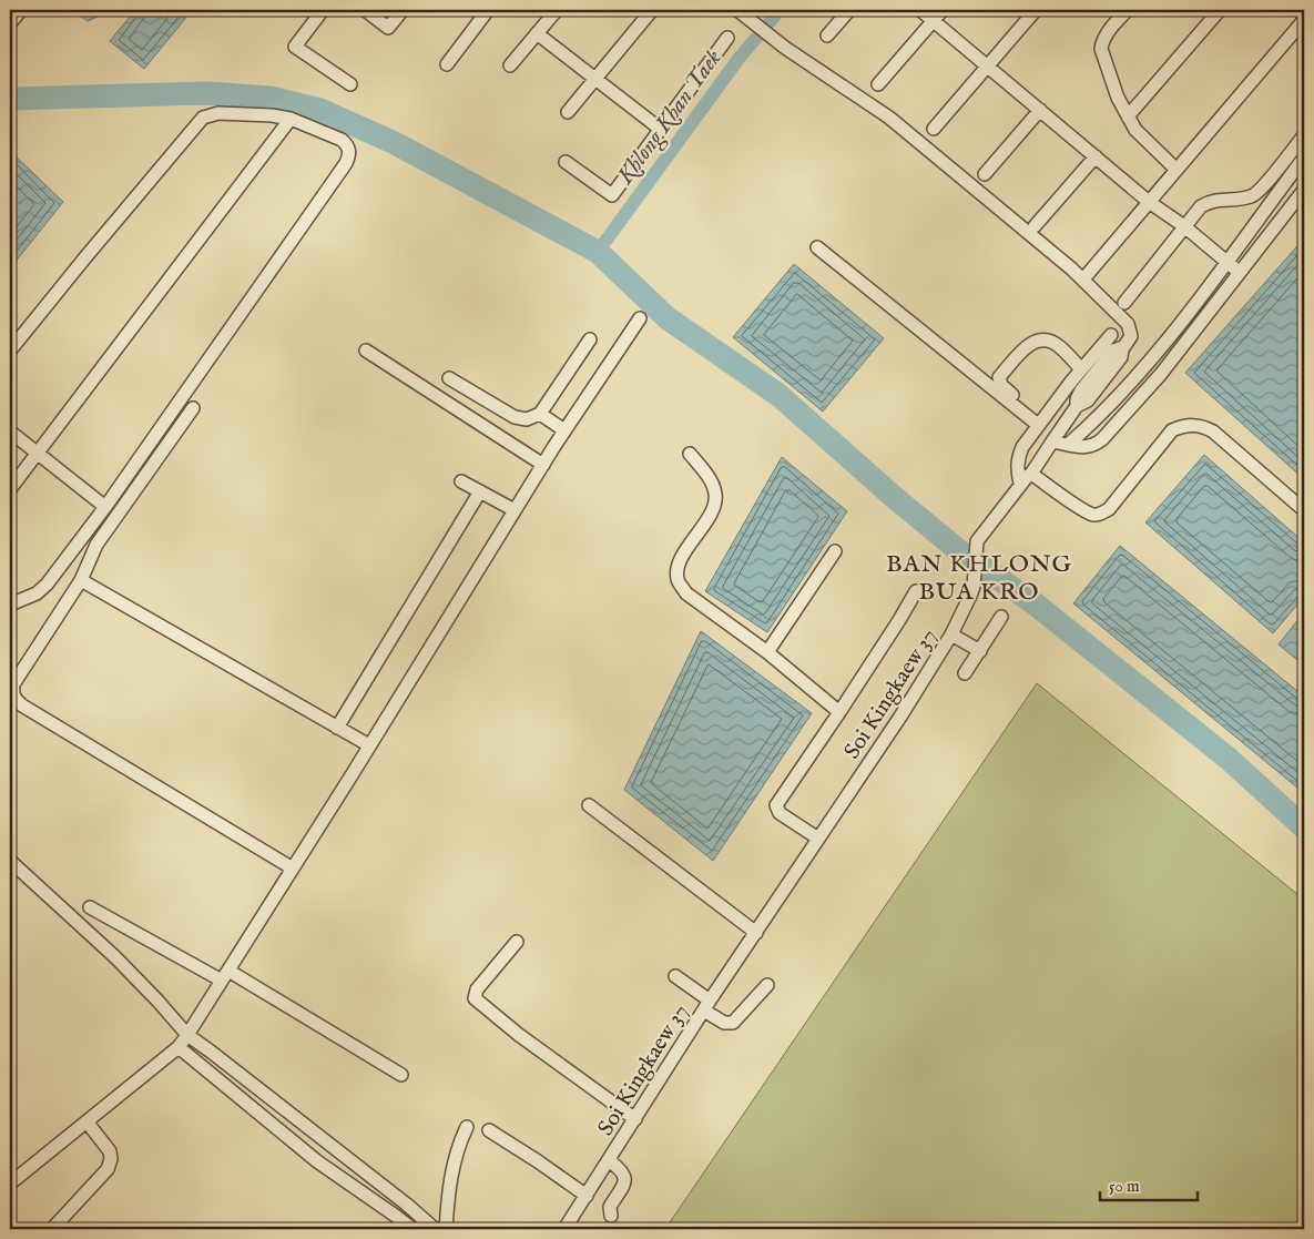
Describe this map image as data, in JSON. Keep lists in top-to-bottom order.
{
  "streets": {
    "street": ["Soi Kingkaew 37"]
  },
  "districts": ["BAN KHLONG BUA KRO"],
  "water": ["Khlong Khan Taek"],
  "scale_bar": "50 m"
}
